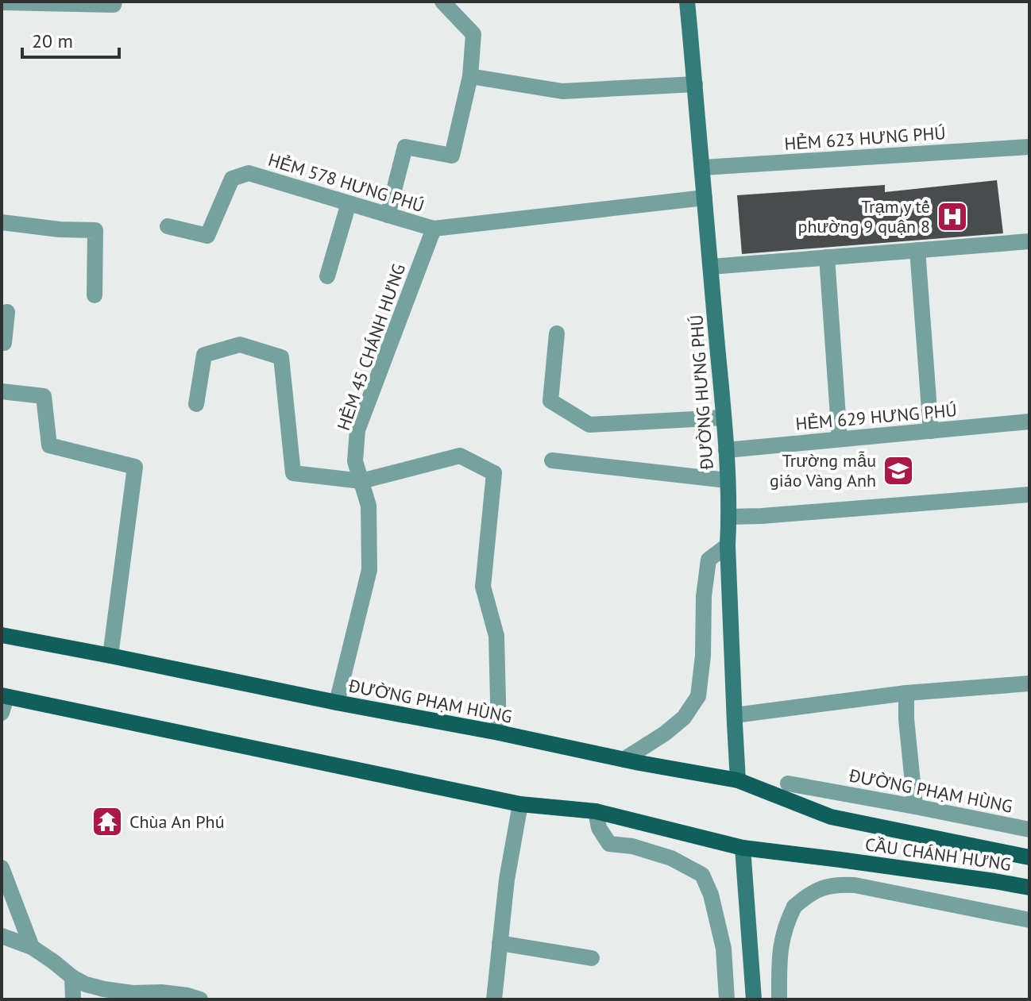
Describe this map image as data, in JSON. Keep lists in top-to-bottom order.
{
  "streets": {
    "main road": ["ĐƯỜNG HƯNG PHÚ", "ĐƯỜNG PHẠM HÙNG", "CẦU CHÁNH HƯNG"],
    "street": [
      "HẺM 623 HƯNG PHÚ",
      "HẺM 578 HƯNG PHÚ",
      "HẺM 45 CHÁNH HƯNG",
      "HẺM 629 HƯNG PHÚ"
    ]
  },
  "crossings": [
    ["HẺM 623 HƯNG PHÚ", "ĐƯỜNG HƯNG PHÚ"],
    ["HẺM 578 HƯNG PHÚ", "HẺM 45 CHÁNH HƯNG"],
    ["HẺM 578 HƯNG PHÚ", "ĐƯỜNG HƯNG PHÚ"],
    ["HẺM 45 CHÁNH HƯNG", "ĐƯỜNG PHẠM HÙNG"],
    ["ĐƯỜNG HƯNG PHÚ", "HẺM 629 HƯNG PHÚ"],
    ["ĐƯỜNG HƯNG PHÚ", "ĐƯỜNG PHẠM HÙNG"],
    ["ĐƯỜNG PHẠM HÙNG", "CẦU CHÁNH HƯNG"]
  ],
  "places": {
    "hospital": ["Trạm y tế phường 9 quận 8"],
    "school or university": ["Trường mẫu giáo Vàng Anh"],
    "temple": ["Chùa An Phú"]
  },
  "scale_bar": "20 m"
}
